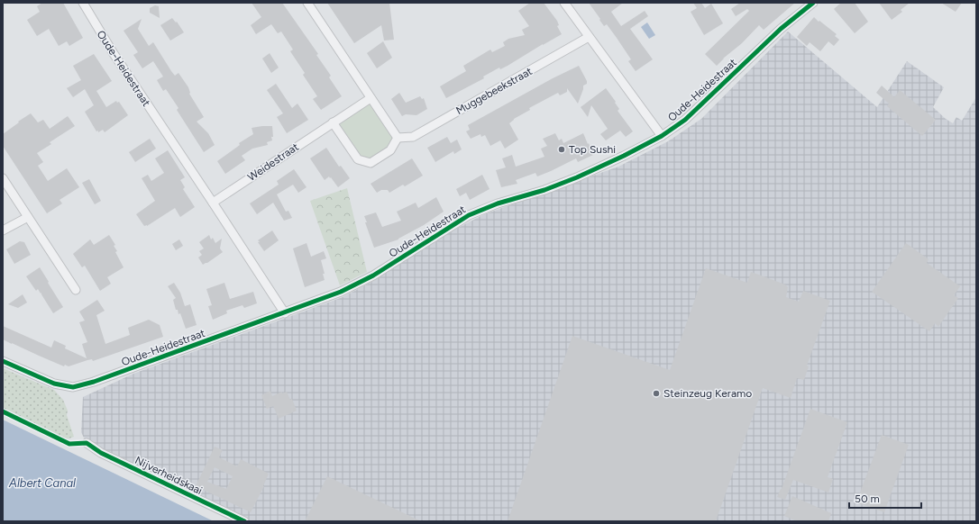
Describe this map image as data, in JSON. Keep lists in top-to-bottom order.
{
  "streets": {
    "street": [
      "Oude-Heidestraat",
      "Muggebeekstraat",
      "Weidestraat",
      "Nijverheidskaai"
    ]
  },
  "crossings": [
    ["Oude-Heidestraat", "Weidestraat"]
  ],
  "water": ["Albert Canal"],
  "places": ["Top Sushi", "Steinzeug Keramo"],
  "scale_bar": "50 m"
}
